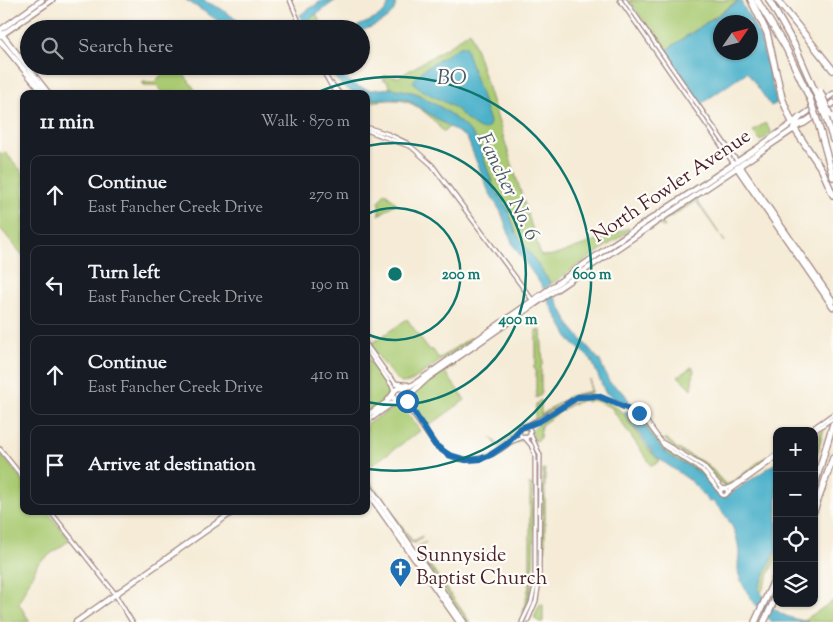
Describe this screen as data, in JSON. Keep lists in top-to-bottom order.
{
  "streets": {
    "main road": ["North Fowler Avenue"]
  },
  "water": ["BO", "Fancher No. 6"],
  "places": {
    "church": ["Sunnyside Baptist Church"]
  },
  "north": "top right",
  "page": {
    "search": "Search here",
    "heading": ["11 min", "Walk · 870 m"],
    "list": [
      ["Continue", "East Fancher Creek Drive", "270 m"],
      ["Turn left", "East Fancher Creek Drive", "190 m"],
      ["Continue", "East Fancher Creek Drive", "410 m"],
      "Arrive at destination"
    ],
    "map_buttons": ["+", "−"]
  },
  "rings": ["200 m", "600 m", "400 m"]
}
